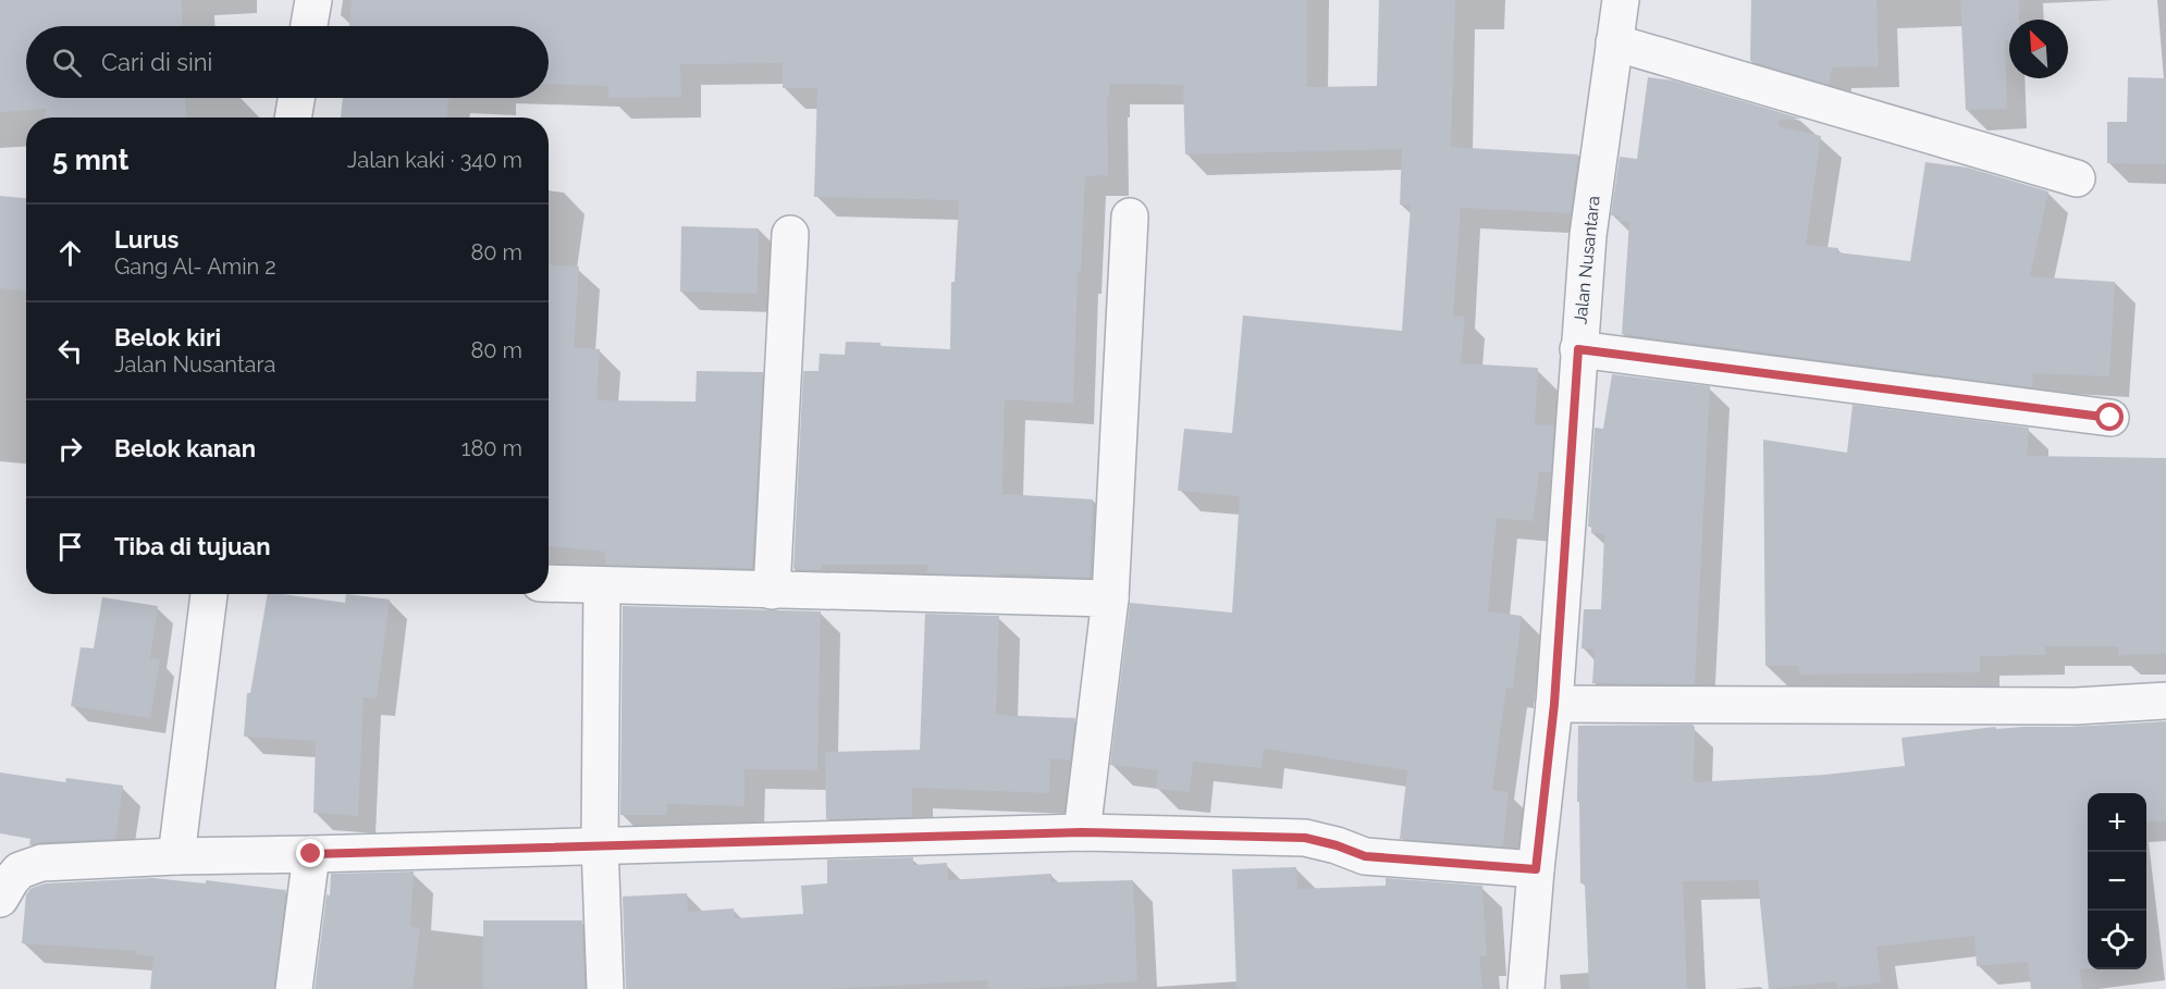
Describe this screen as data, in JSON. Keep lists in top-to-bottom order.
{
  "streets": {
    "street": ["Jalan Nusantara"]
  },
  "north": "top left",
  "page": {
    "search": "Cari di sini",
    "heading": ["5 mnt", "Jalan kaki · 340 m"],
    "list": [
      ["Lurus", "Gang Al- Amin 2", "80 m"],
      ["Belok kiri", "Jalan Nusantara", "80 m"],
      ["Belok kanan", "180 m"],
      "Tiba di tujuan"
    ],
    "map_buttons": ["+", "−"]
  }
}
